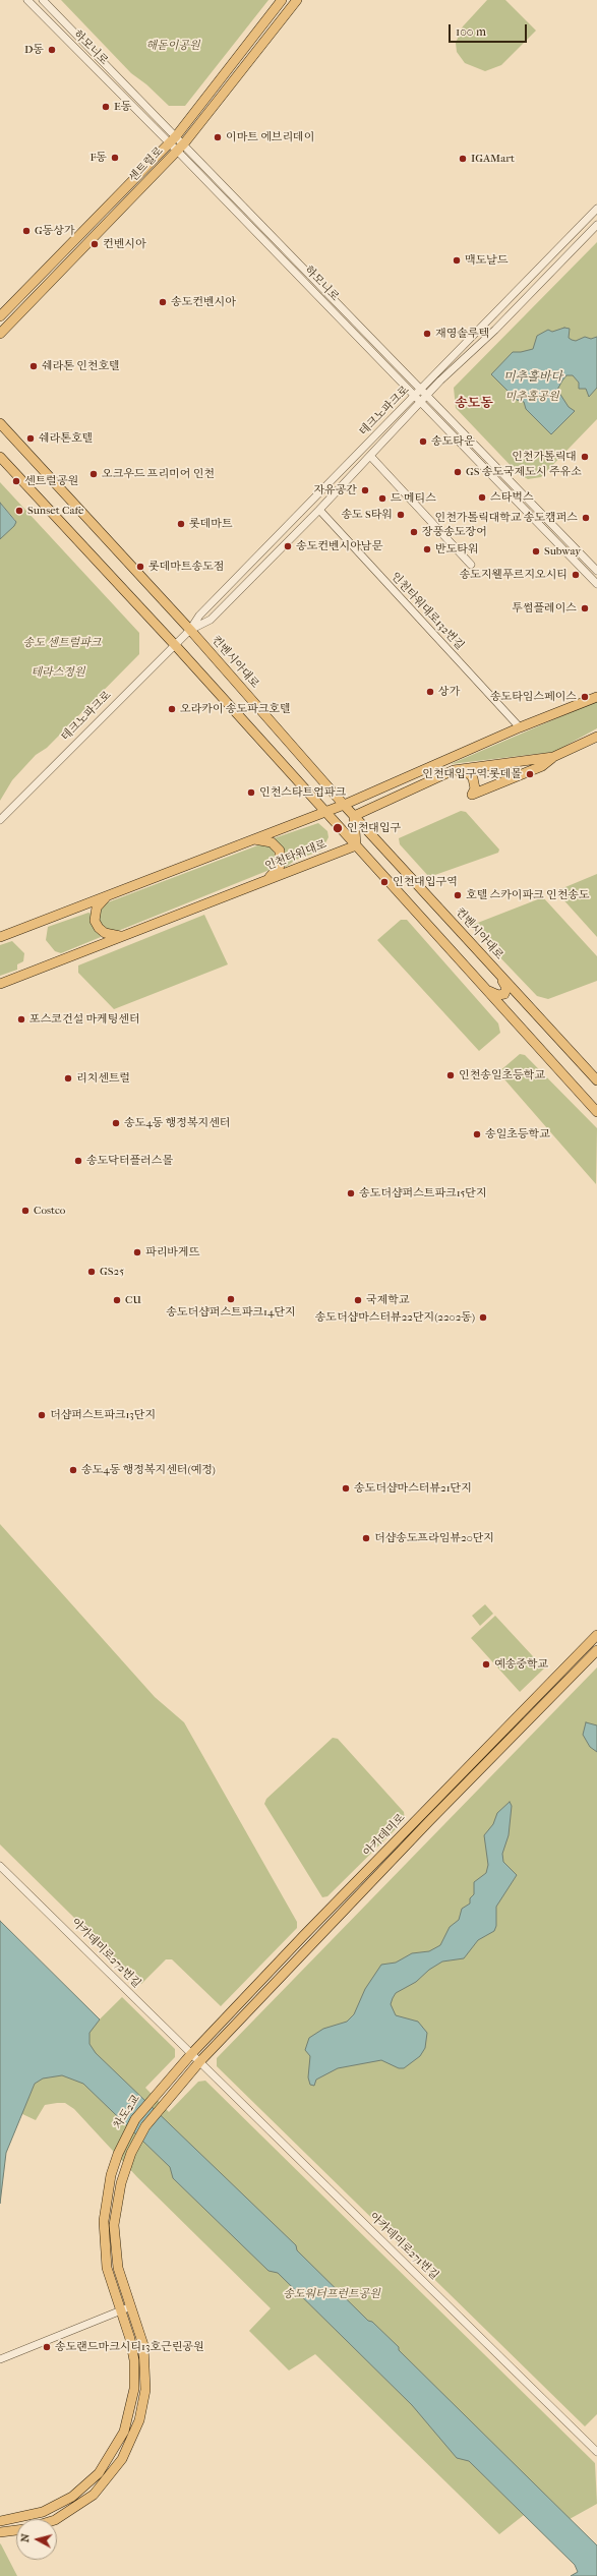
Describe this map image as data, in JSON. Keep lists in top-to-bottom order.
{
  "streets": {
    "main road": [
      "센트럴로",
      "컨벤시아대로",
      "인천타워대로",
      "아카데미로",
      "차도2교"
    ],
    "street": [
      "하모니로",
      "테크노파크로",
      "인천타워대로132번길",
      "아카데미로272번길",
      "아카데미로271번길"
    ]
  },
  "crossings": [
    ["하모니로", "센트럴로"],
    ["하모니로", "테크노파크로"],
    ["테크노파크로", "인천타워대로132번길"],
    ["테크노파크로", "컨벤시아대로"],
    ["아카데미로", "아카데미로272번길"],
    ["아카데미로", "차도2교"],
    ["아카데미로", "아카데미로271번길"],
    ["아카데미로272번길", "차도2교"],
    ["아카데미로272번길", "아카데미로271번길"],
    ["차도2교", "아카데미로271번길"]
  ],
  "districts": ["송도동"],
  "water": ["미추홀바다"],
  "parks": [
    "해돋이공원",
    "미추홀공원",
    "송도 센트럴파크",
    "테라스정원",
    "송도워터프런트공원"
  ],
  "places": [
    "D동",
    "E동",
    "이마트 에브리데이",
    "F동",
    "IGAMart",
    "G동상가",
    "컨벤시아",
    "맥도날드",
    "송도컨벤시아",
    "재영솔루텍",
    "쉐라톤 인천호텔",
    "쉐라톤호텔",
    "송도타운",
    "인천가톨릭대",
    "GS 송도국제도시 주유소",
    "오크우드 프리미어 인천",
    "센트럴공원",
    "자유공간",
    "스타벅스",
    "드 메티스",
    "Sunset Cafe",
    "송도 S타워",
    "인천가톨릭대학교 송도캠퍼스",
    "롯데마트",
    "장풍송도장어",
    "송도컨벤시아남문",
    "반도타워",
    "Subway",
    "롯데마트송도점",
    "송도지웰푸르지오시티",
    "투썸플레이스",
    "상가",
    "송도타임스페이스",
    "오라카이 송도파크호텔",
    "인천대입구역.롯데몰",
    "인천스타트업파크",
    "인천대입구",
    "인천대입구역",
    "호텔 스카이파크 인천송도",
    "포스코건설 마케팅센터",
    "인천송일초등학교",
    "리치센트럴",
    "송도4동 행정복지센터",
    "송일초등학교",
    "송도닥터플러스몰",
    "송도더샵퍼스트파크15단지",
    "Costco",
    "파리바게뜨",
    "GS25",
    "송도더샵퍼스트파크14단지",
    "CU",
    "국제학교",
    "송도더샵마스터뷰22단지(2202동)",
    "더샵퍼스트파크13단지",
    "송도4동 행정복지센터(예정)",
    "송도더샵마스터뷰21단지",
    "더샵송도프라임뷰20단지",
    "예송중학교",
    "송도랜드마크시티13호근린공원"
  ],
  "scale_bar": "100 m",
  "north": "left"
}
